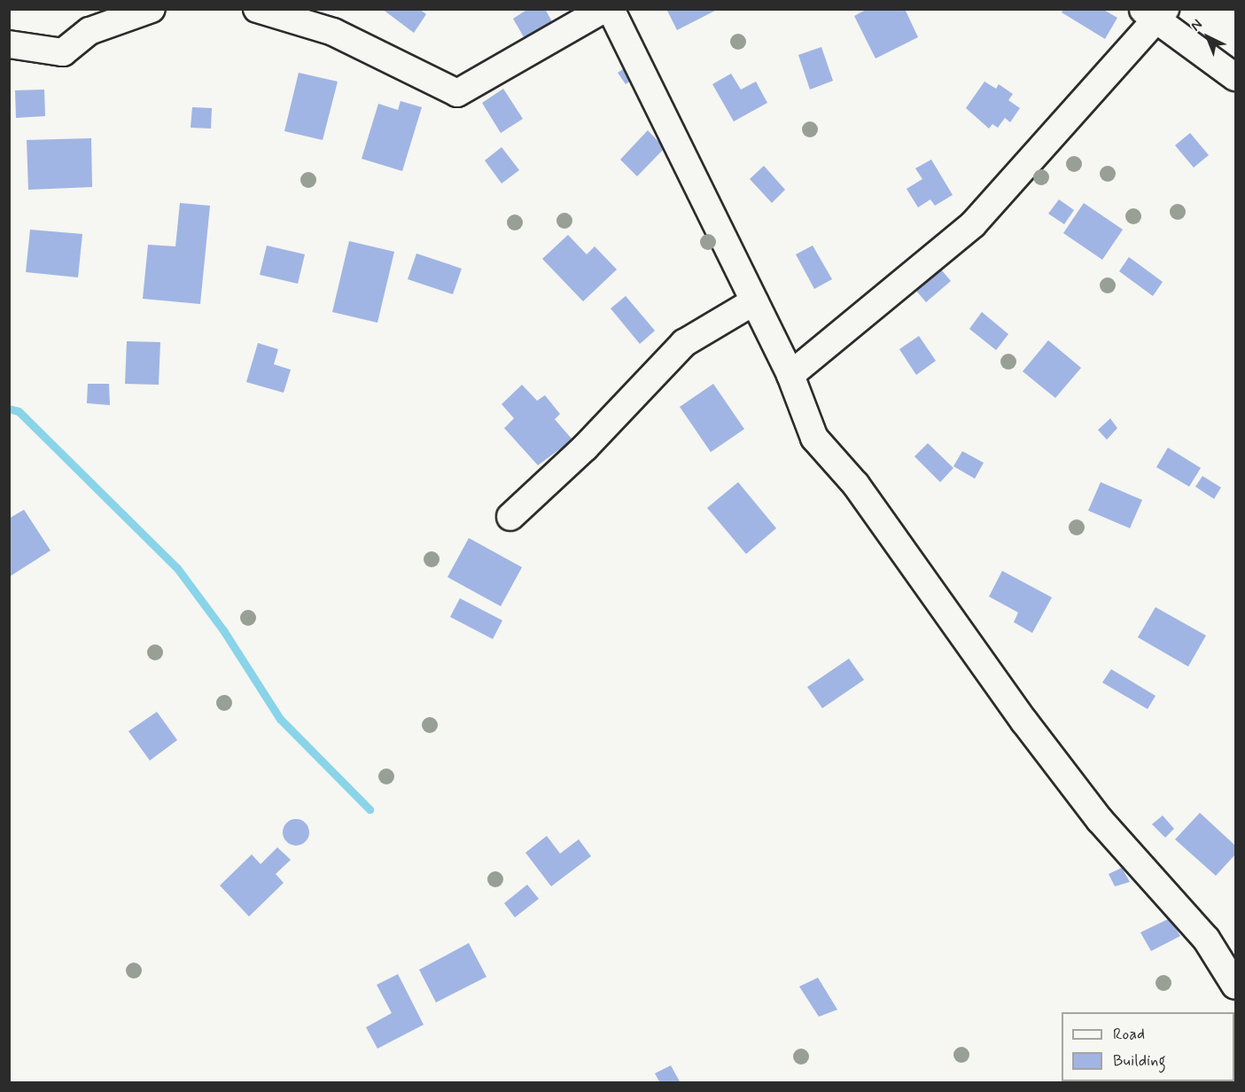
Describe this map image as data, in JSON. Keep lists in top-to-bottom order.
{
  "legend": ["Road", "Building"],
  "north": "top left"
}
